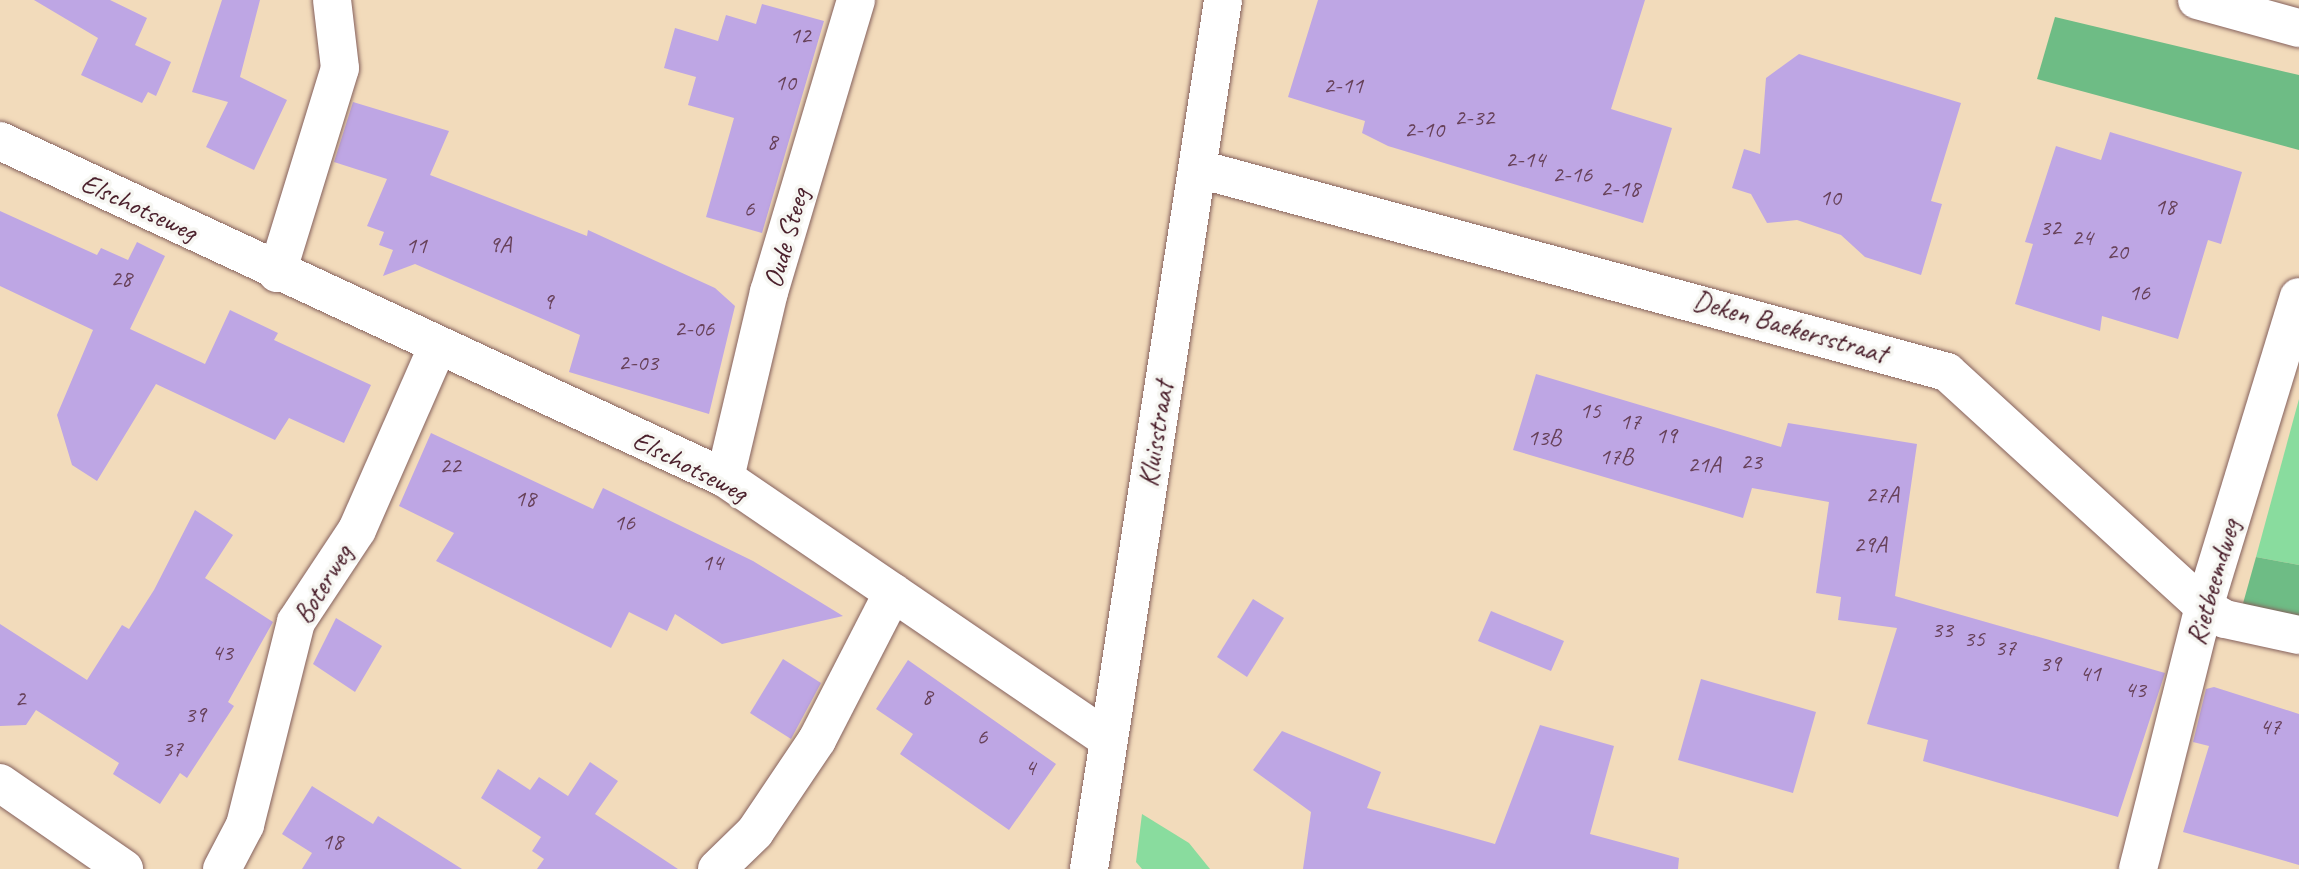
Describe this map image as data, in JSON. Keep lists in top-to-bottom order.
{
  "streets": {
    "street": [
      "Elschotseweg",
      "Oude Steeg",
      "Deken Baekersstraat",
      "Kluisstraat",
      "Rietbeemdweg",
      "Boterweg"
    ]
  },
  "crossings": [
    ["Elschotseweg", "Oude Steeg"],
    ["Elschotseweg", "Kluisstraat"],
    ["Elschotseweg", "Boterweg"],
    ["Deken Baekersstraat", "Kluisstraat"],
    ["Deken Baekersstraat", "Rietbeemdweg"]
  ],
  "house_numbers": [
    "12",
    "10",
    "2-11",
    "2-32",
    "2-10",
    "8",
    "2-14",
    "2-16",
    "2-18",
    "10",
    "18",
    "6",
    "32",
    "24",
    "9A",
    "11",
    "20",
    "28",
    "16",
    "9",
    "2-06",
    "2-03",
    "15",
    "17",
    "19",
    "13B",
    "17B",
    "23",
    "21A",
    "22",
    "27A",
    "18",
    "16",
    "29A",
    "14",
    "33",
    "35",
    "37",
    "43",
    "39",
    "41",
    "43",
    "8",
    "2",
    "39",
    "47",
    "6",
    "37",
    "4",
    "18"
  ]
}
